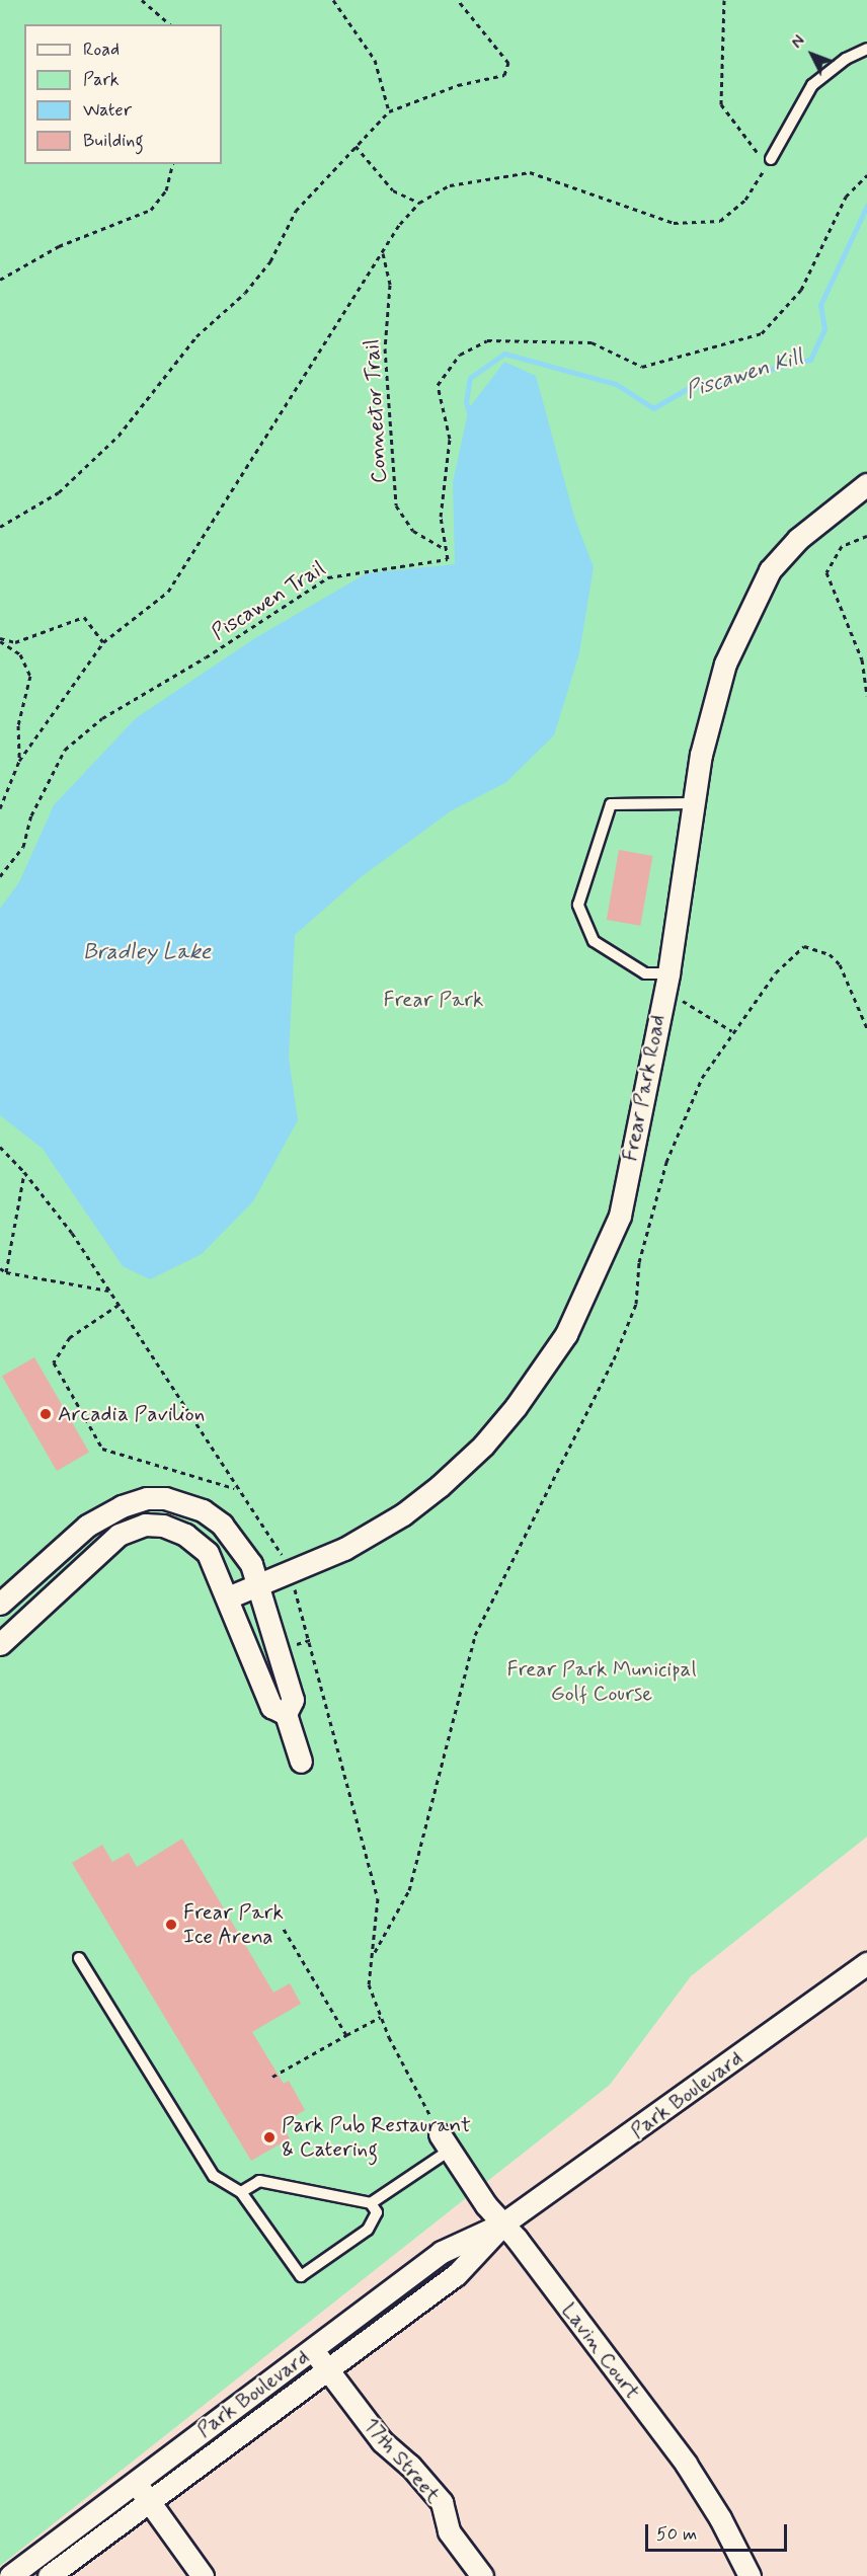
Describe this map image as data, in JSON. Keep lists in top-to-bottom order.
{
  "streets": {
    "street": [
      "Frear Park Road",
      "Park Boulevard",
      "Lavin Court",
      "17th Street"
    ],
    "path": ["Connector Trail", "Piscawen Trail"]
  },
  "crossings": [
    ["Connector Trail", "Piscawen Trail"],
    ["Park Boulevard", "Lavin Court"],
    ["Park Boulevard", "17th Street"]
  ],
  "water": ["Piscawen Kill", "Bradley Lake"],
  "parks": ["Frear Park", "Frear Park Municipal Golf Course"],
  "places": ["Arcadia Pavilion", "Frear Park Ice Arena", "Park Pub Restaurant & Catering"],
  "legend": [
    "Road",
    "Park",
    "Water",
    "Building"
  ],
  "scale_bar": "50 m",
  "north": "top left"
}
